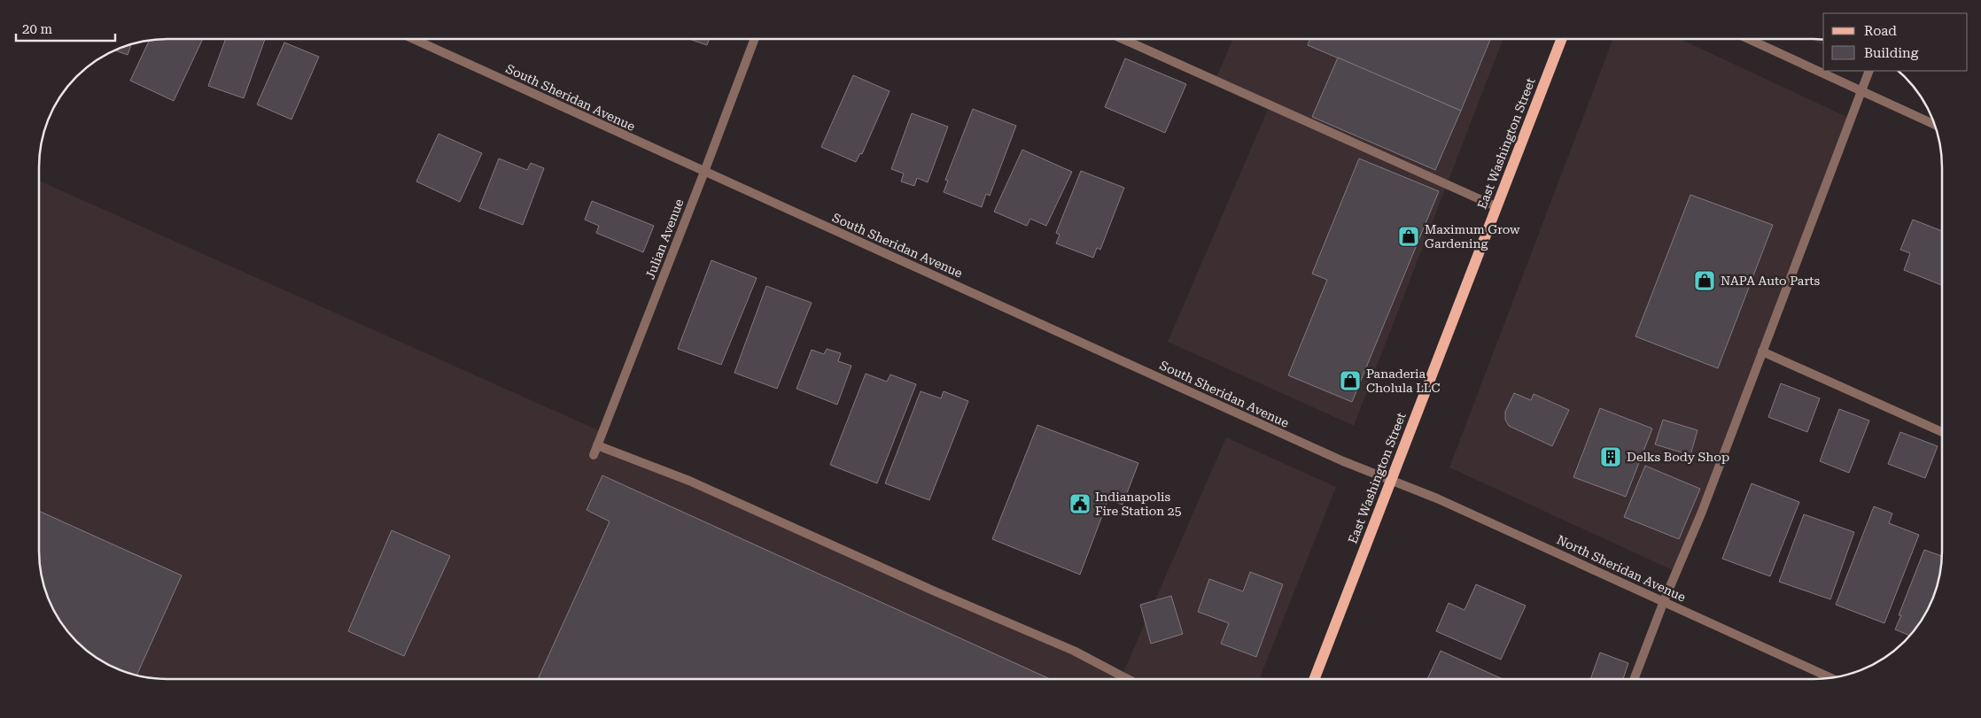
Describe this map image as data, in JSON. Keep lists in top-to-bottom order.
{
  "streets": {
    "main road": ["East Washington Street"],
    "street": ["South Sheridan Avenue", "Julian Avenue", "North Sheridan Avenue"]
  },
  "crossings": [
    ["South Sheridan Avenue", "East Washington Street"],
    ["South Sheridan Avenue", "Julian Avenue"],
    ["South Sheridan Avenue", "North Sheridan Avenue"],
    ["East Washington Street", "North Sheridan Avenue"]
  ],
  "places": {
    "shop": ["Maximum Grow Gardening", "NAPA Auto Parts", "Panaderia Cholula LLC"],
    "building": ["Delks Body Shop"],
    "public building": ["Indianapolis Fire Station 25"]
  },
  "legend": ["Road", "Building"],
  "scale_bar": "20 m"
}
